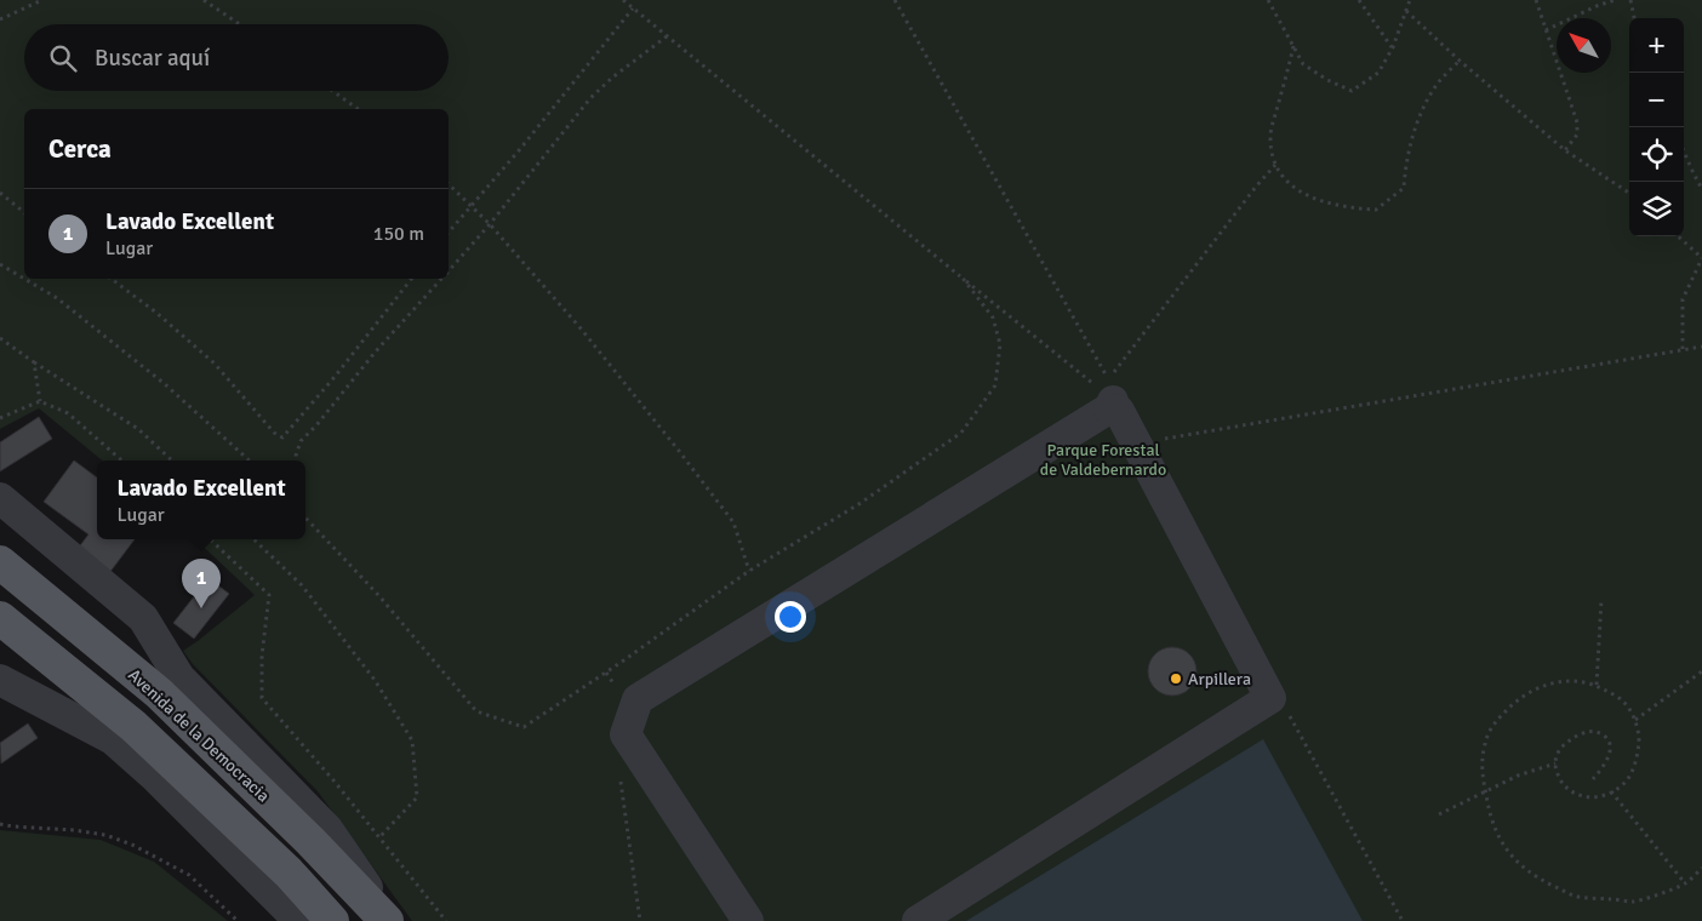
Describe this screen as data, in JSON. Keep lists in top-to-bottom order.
{
  "streets": {
    "main road": ["Avenida de la Democracia"]
  },
  "parks": ["Parque Forestal de Valdebernardo"],
  "places": ["Arpillera"],
  "north": "top left",
  "page": {
    "map_buttons": ["+", "−"],
    "search": "Buscar aquí",
    "heading": "Cerca",
    "list": [
      {
        "mark": "1",
        "name": "Lavado Excellent",
        "note": "Lugar",
        "value": "150 m"
      }
    ],
    "popup": ["Lavado Excellent", "Lugar"],
    "pins": "1"
  }
}
